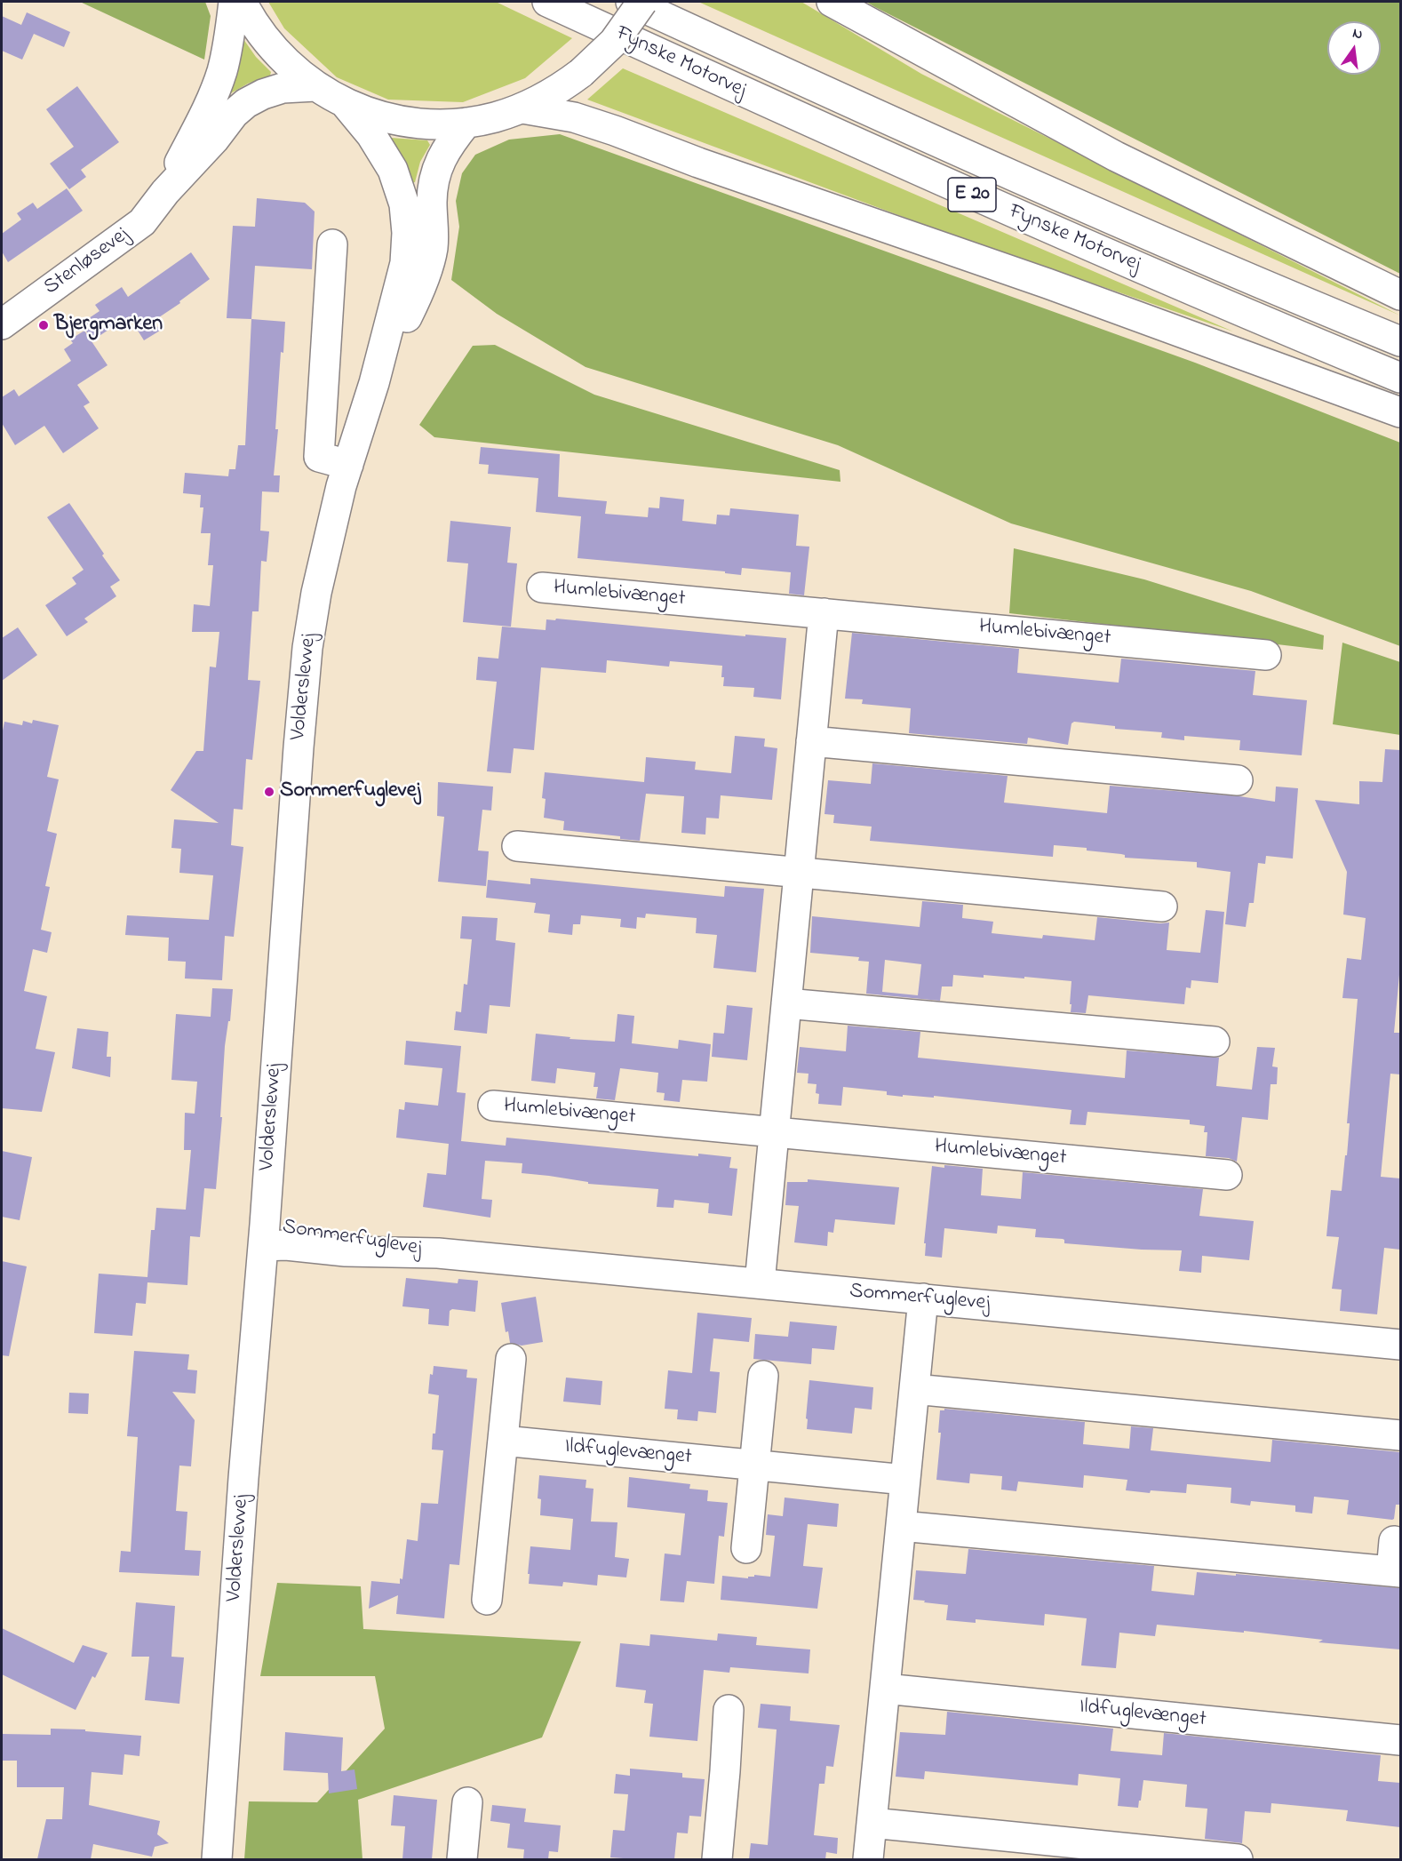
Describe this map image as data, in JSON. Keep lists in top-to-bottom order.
{
  "streets": {
    "main road": [
      "Fynske Motorvej",
      "E 20",
      "Stenløsevej",
      "Humlebivænget",
      "Volderslevvej",
      "Sommerfuglevej",
      "Ildfuglevænget"
    ]
  },
  "crossings": [
    ["Volderslevvej", "Sommerfuglevej"]
  ],
  "places": ["Bjergmarken", "Sommerfuglevej"],
  "north": "top"
}
